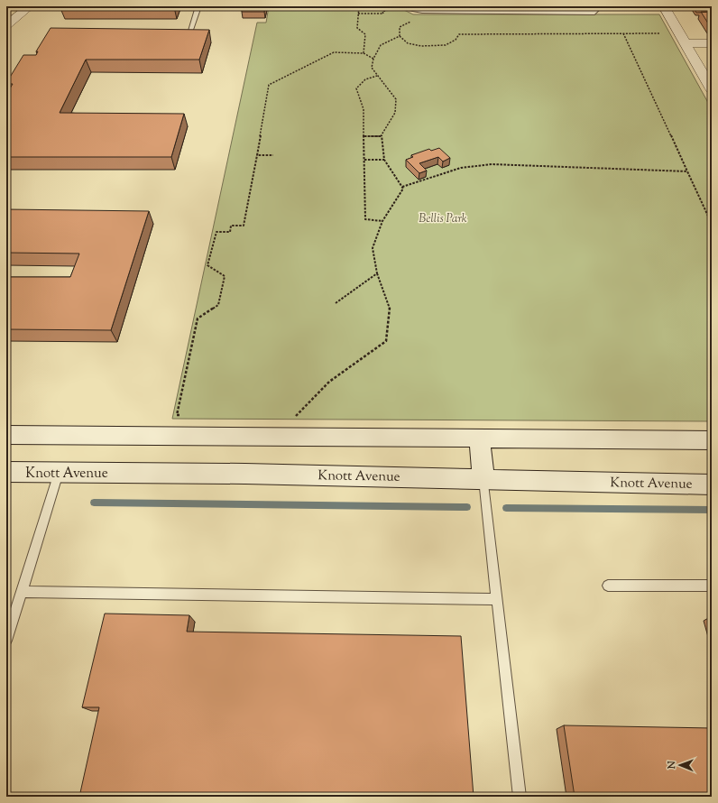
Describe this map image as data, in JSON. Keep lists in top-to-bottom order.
{
  "streets": {
    "main road": ["Knott Avenue"]
  },
  "parks": ["Bellis Park"],
  "north": "left"
}
